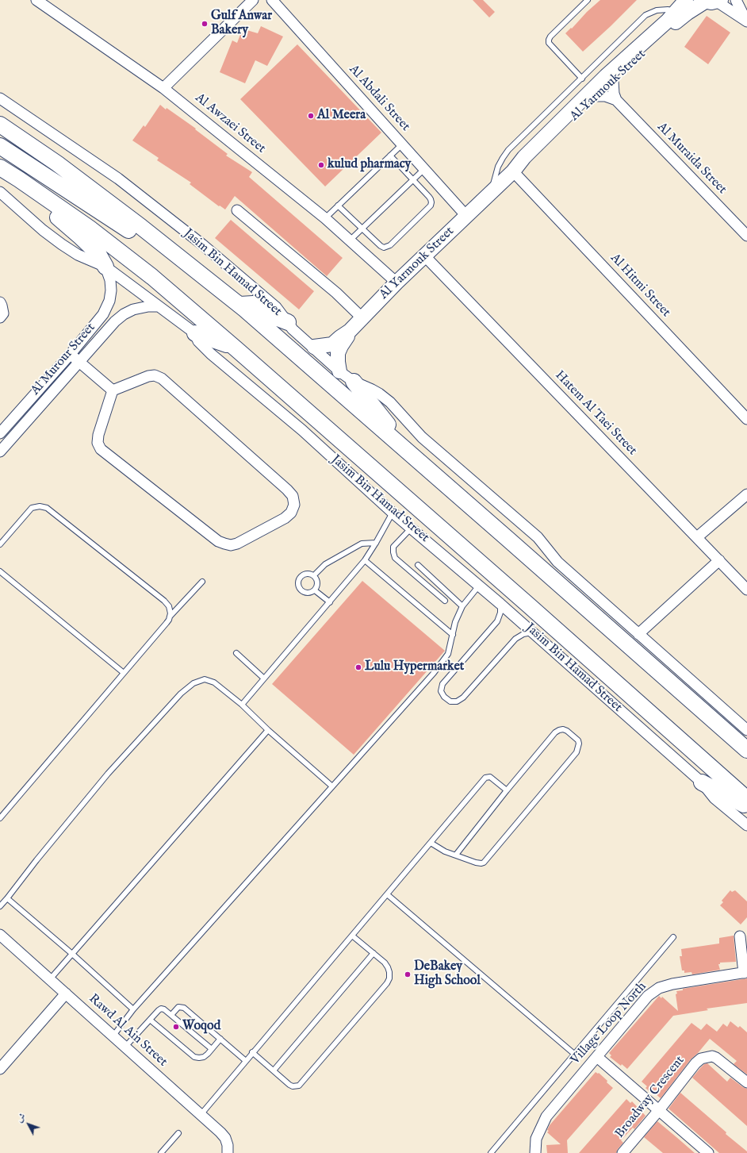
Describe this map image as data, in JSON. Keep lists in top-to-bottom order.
{
  "streets": {
    "main road": ["Jasim Bin Hamad Street"],
    "street": [
      "Al Yarmouk Street",
      "Al Abdali Street",
      "Al Awzaei Street",
      "Al Muraida Street",
      "Al Hitmi Street",
      "Al Murour Street",
      "Hatem Al Taei Street",
      "Village Loop North",
      "Rawd Al Ain Street",
      "Broadway Crescent"
    ]
  },
  "crossings": [
    ["Al Yarmouk Street", "Al Abdali Street"],
    ["Al Yarmouk Street", "Al Awzaei Street"],
    ["Al Yarmouk Street", "Jasim Bin Hamad Street"],
    ["Al Yarmouk Street", "Al Hitmi Street"],
    ["Al Yarmouk Street", "Hatem Al Taei Street"],
    ["Jasim Bin Hamad Street", "Al Murour Street"]
  ],
  "places": [
    "Gulf Anwar Bakery",
    "Al Meera",
    "kulud pharmacy",
    "Lulu Hypermarket",
    "DeBakey High School",
    "Woqod"
  ],
  "north": "top left"
}
